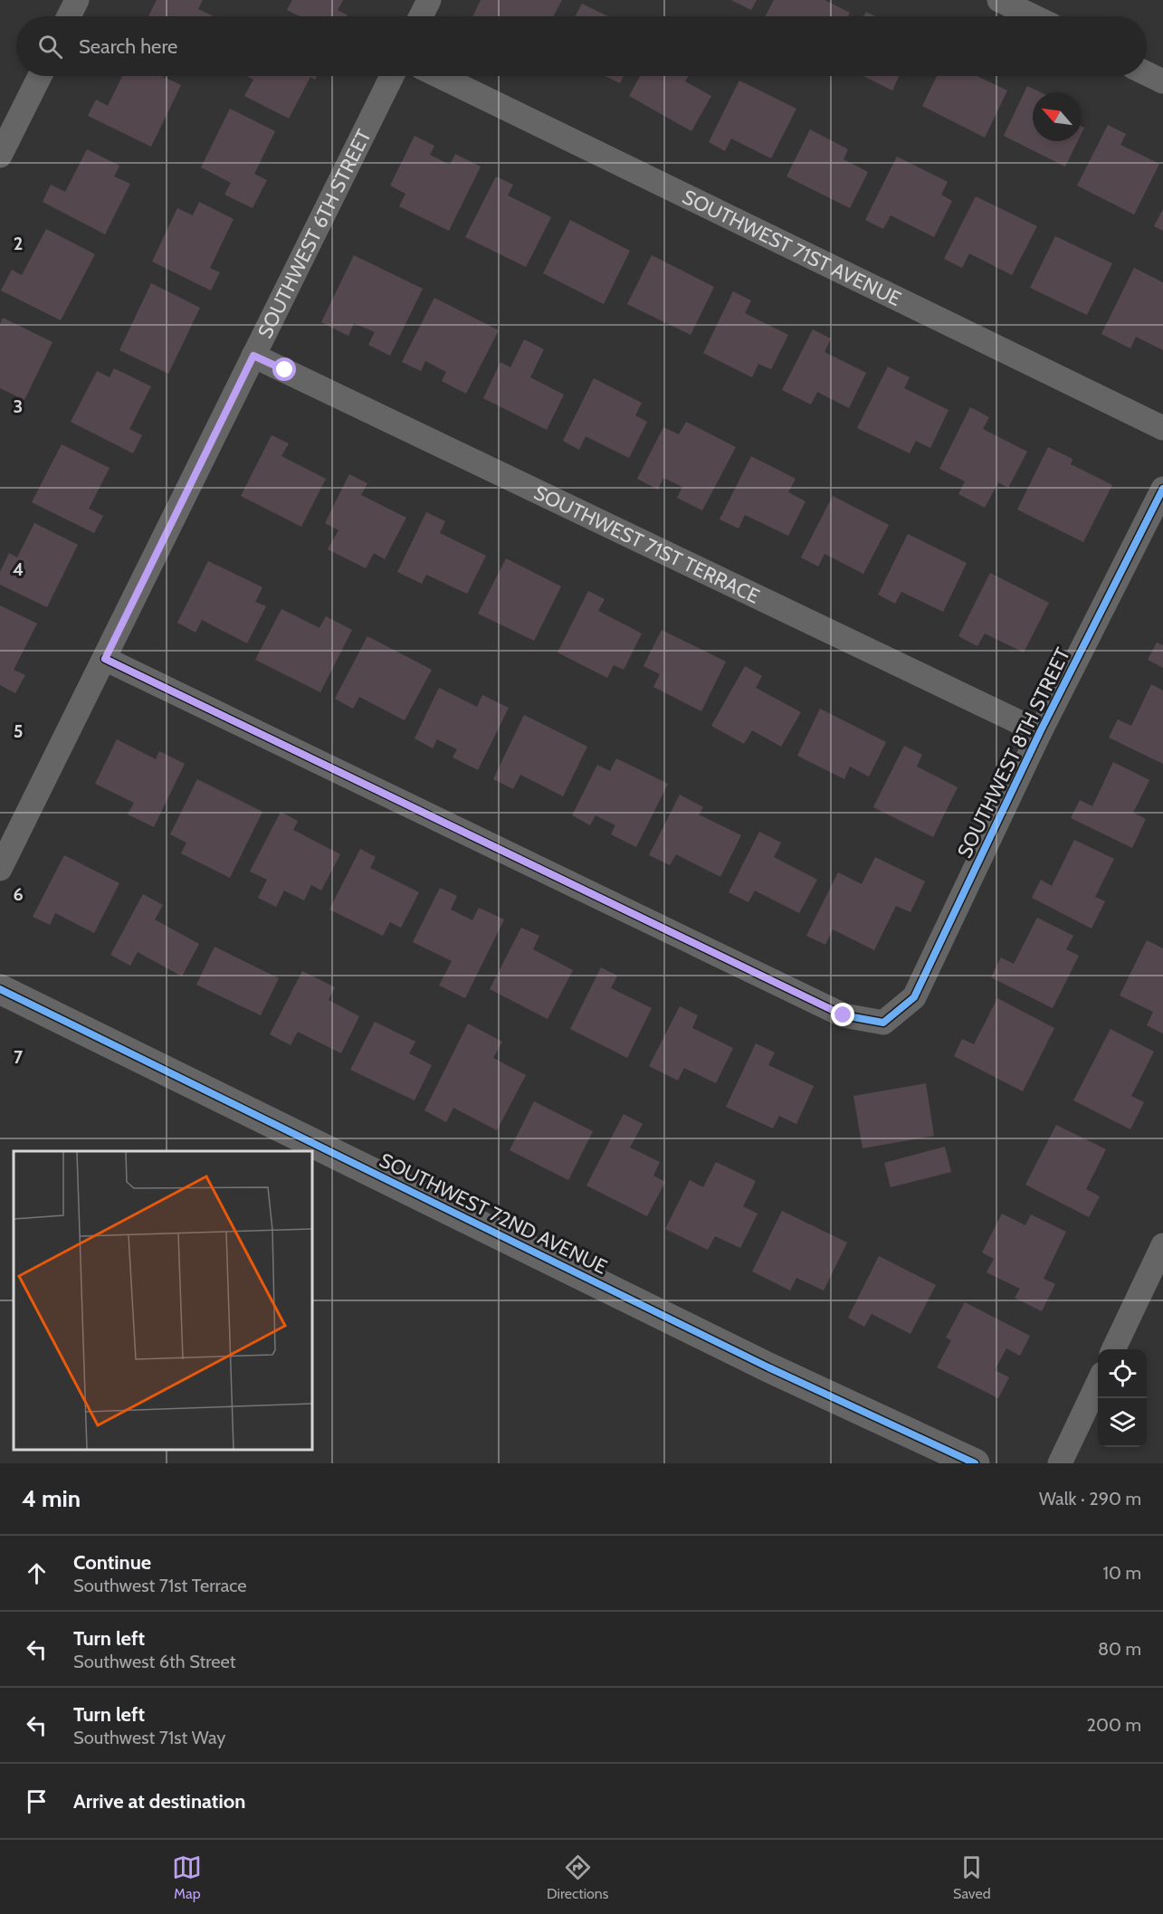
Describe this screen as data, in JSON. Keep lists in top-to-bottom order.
{
  "streets": {
    "street": [
      "SOUTHWEST 6TH STREET",
      "SOUTHWEST 71ST AVENUE",
      "SOUTHWEST 71ST TERRACE",
      "SOUTHWEST 8TH STREET",
      "SOUTHWEST 72ND AVENUE"
    ]
  },
  "crossings": [
    ["SOUTHWEST 6TH STREET", "SOUTHWEST 71ST TERRACE"],
    ["SOUTHWEST 6TH STREET", "SOUTHWEST 8TH STREET"],
    ["SOUTHWEST 71ST TERRACE", "SOUTHWEST 8TH STREET"]
  ],
  "north": "top left",
  "page": {
    "search": "Search here",
    "heading": ["4 min", "Walk · 290 m"],
    "list": [
      ["Continue", "Southwest 71st Terrace", "10 m"],
      ["Turn left", "Southwest 6th Street", "80 m"],
      ["Turn left", "Southwest 71st Way", "200 m"],
      "Arrive at destination"
    ],
    "nav": ["Map", "Directions", "Saved"]
  },
  "grid": {
    "rows": [
      "2",
      "3",
      "4",
      "5",
      "6",
      "7"
    ]
  }
}
